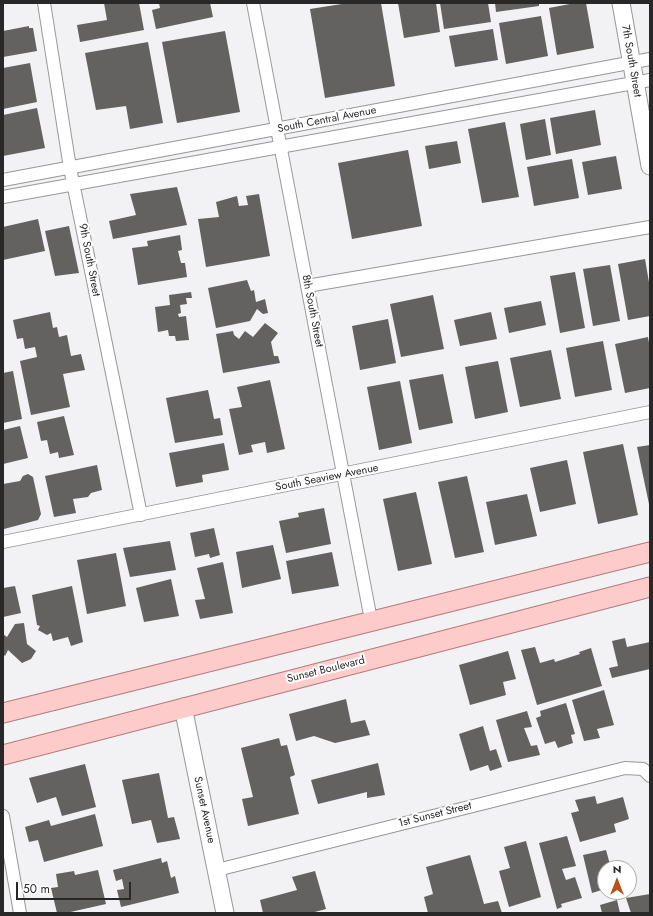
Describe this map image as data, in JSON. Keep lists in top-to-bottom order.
{
  "streets": {
    "main road": ["Sunset Boulevard"],
    "street": [
      "7th South Street",
      "South Central Avenue",
      "9th South Street",
      "8th South Street",
      "South Seaview Avenue",
      "Sunset Avenue",
      "1st Sunset Street"
    ]
  },
  "crossings": [
    ["7th South Street", "South Central Avenue"],
    ["South Central Avenue", "9th South Street"],
    ["South Central Avenue", "8th South Street"],
    ["9th South Street", "South Seaview Avenue"],
    ["8th South Street", "South Seaview Avenue"],
    ["Sunset Boulevard", "Sunset Avenue"],
    ["Sunset Avenue", "1st Sunset Street"]
  ],
  "scale_bar": "50 m",
  "north": "top"
}
